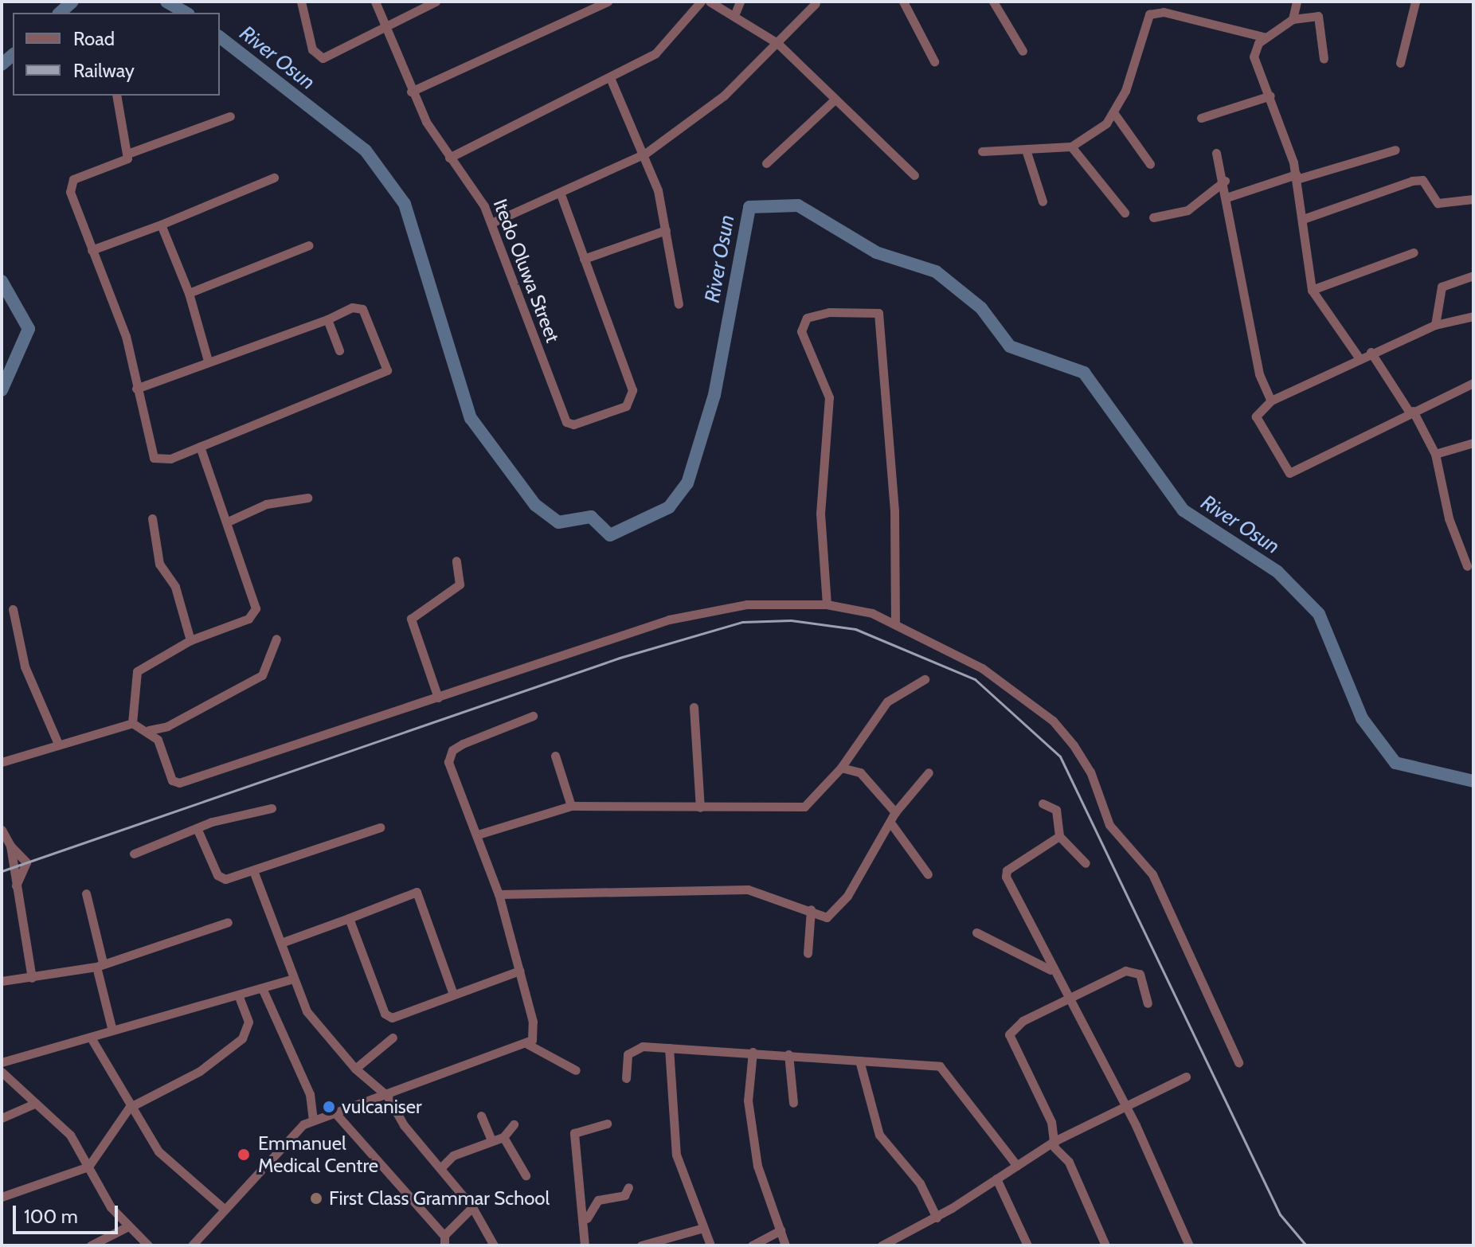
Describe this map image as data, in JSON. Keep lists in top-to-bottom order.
{
  "streets": {
    "street": ["Itedo Oluwa Street"]
  },
  "water": ["River Osun"],
  "places": ["vulcaniser", "Emmanuel Medical Centre", "First Class Grammar School"],
  "legend": ["Road", "Railway"],
  "scale_bar": "100 m"
}
